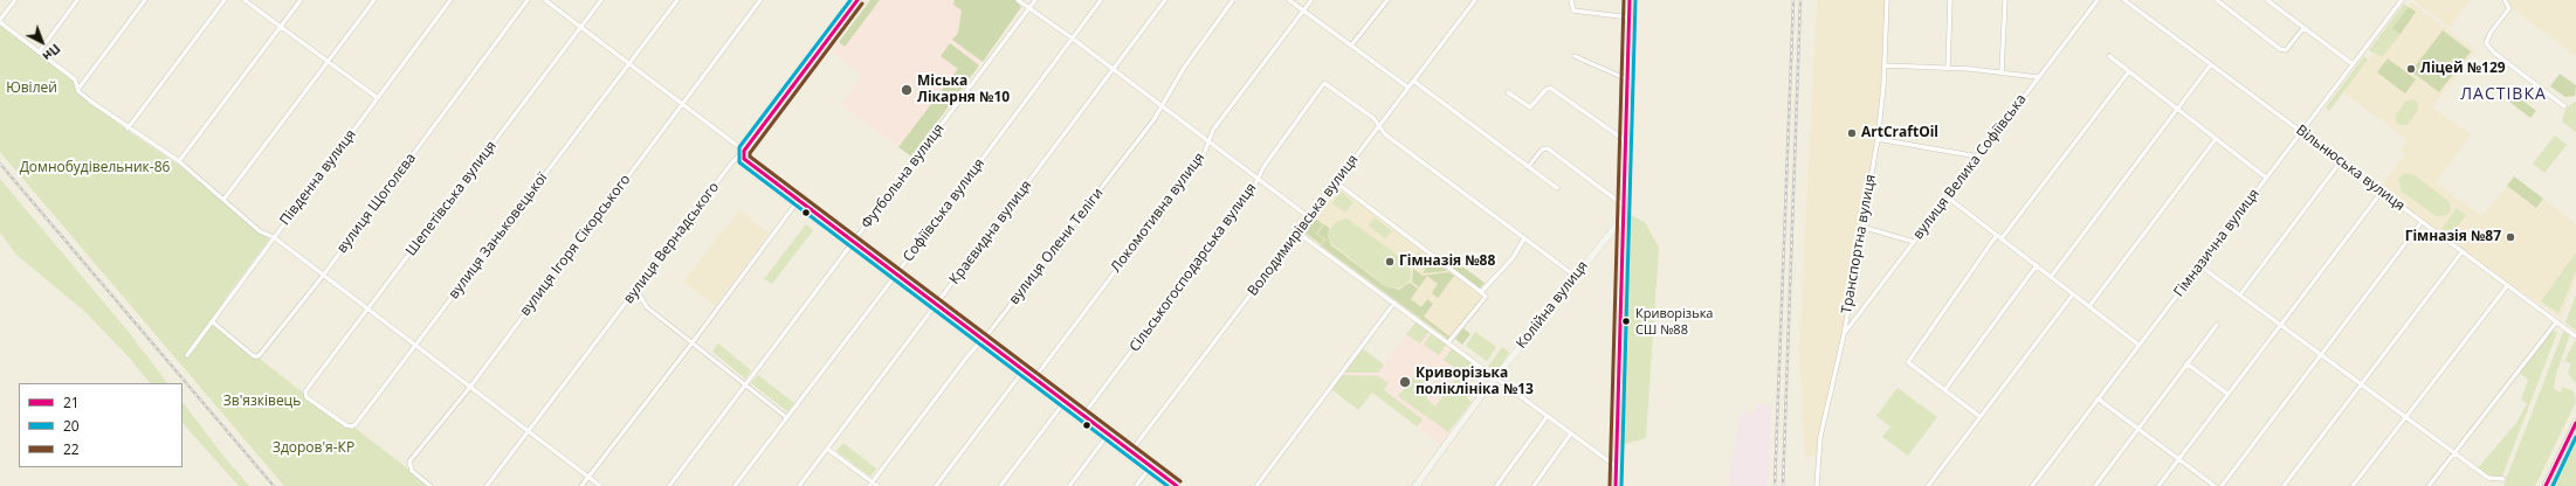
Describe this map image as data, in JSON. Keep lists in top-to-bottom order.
{
  "streets": {
    "street": [
      "вулиця Велика Софіївська",
      "Вільнюська вулиця",
      "Футбольна вулиця",
      "Південна вулиця",
      "Шепетівська вулиця",
      "вулиця Щоголєва",
      "Софіївська вулиця",
      "Локомотивна вулиця",
      "Володимирівська вулиця",
      "Краєвидна вулиця",
      "вулиця Заньковецької",
      "вулиця Вернадського",
      "Гімназична вулиця",
      "Транспортна вулиця",
      "вулиця Ігоря Сікорського",
      "вулиця Олени Теліги",
      "Сільськогосподарська вулиця",
      "Колійна вулиця"
    ]
  },
  "crossings": [
    ["вулиця Велика Софіївська", "Транспортна вулиця"],
    ["Вільнюська вулиця", "Гімназична вулиця"],
    ["Південна вулиця", "вулиця Щоголєва"],
    ["Шепетівська вулиця", "вулиця Заньковецької"],
    ["Володимирівська вулиця", "Сільськогосподарська вулиця"]
  ],
  "districts": ["ЛАСТІВКА"],
  "parks": [
    "Ювілей",
    "Домнобудівельник-86",
    "Зв'язківець",
    "Здоров'я-КР"
  ],
  "places": [
    "Ліцей №129",
    "Міська Лікарня №10",
    "ArtCraftOil",
    "Гімназія №87",
    "Гімназія №88",
    "Криворізька СШ №88",
    "Криворізька поліклініка №13"
  ],
  "lines": ["transit line 21", "transit line 20", "transit line 22"],
  "legend": ["21", "20", "22"],
  "north": "bottom right"
}
